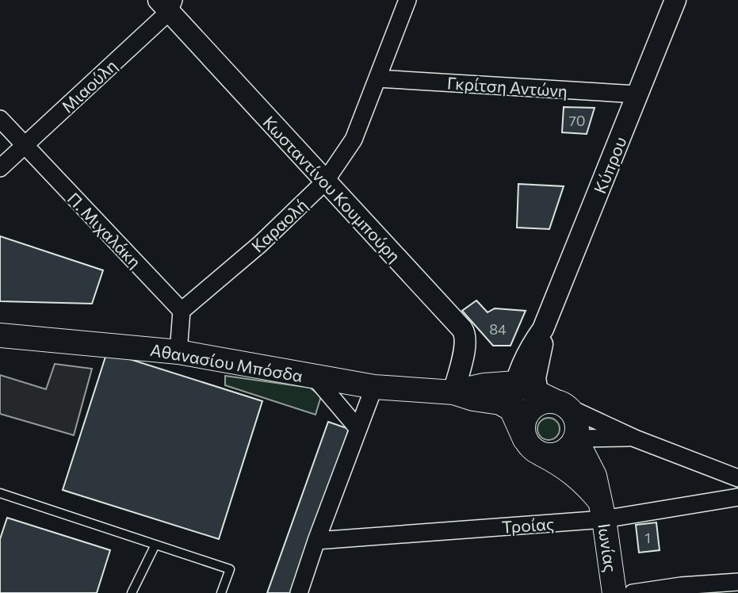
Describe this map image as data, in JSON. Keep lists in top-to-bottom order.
{
  "streets": {
    "main road": ["Αθανασίου Μπόσδα", "Ιωνίας"],
    "street": [
      "Μιαούλη",
      "Γκρίτση Αντώνη",
      "Κύπρου",
      "Κωσταντίνου Κουμπούρη",
      "Καραολή",
      "Π. Μιχαλάκη",
      "Τροίας"
    ]
  },
  "crossings": [
    ["Μιαούλη", "Κωσταντίνου Κουμπούρη"],
    ["Μιαούλη", "Π. Μιχαλάκη"],
    ["Γκρίτση Αντώνη", "Κύπρου"],
    ["Γκρίτση Αντώνη", "Καραολή"],
    ["Κύπρου", "Αθανασίου Μπόσδα"],
    ["Κύπρου", "Ιωνίας"],
    ["Κωσταντίνου Κουμπούρη", "Καραολή"],
    ["Κωσταντίνου Κουμπούρη", "Αθανασίου Μπόσδα"],
    ["Καραολή", "Π. Μιχαλάκη"],
    ["Αθανασίου Μπόσδα", "Ιωνίας"],
    ["Τροίας", "Ιωνίας"]
  ],
  "house_numbers": ["70", "84", "1"]
}
